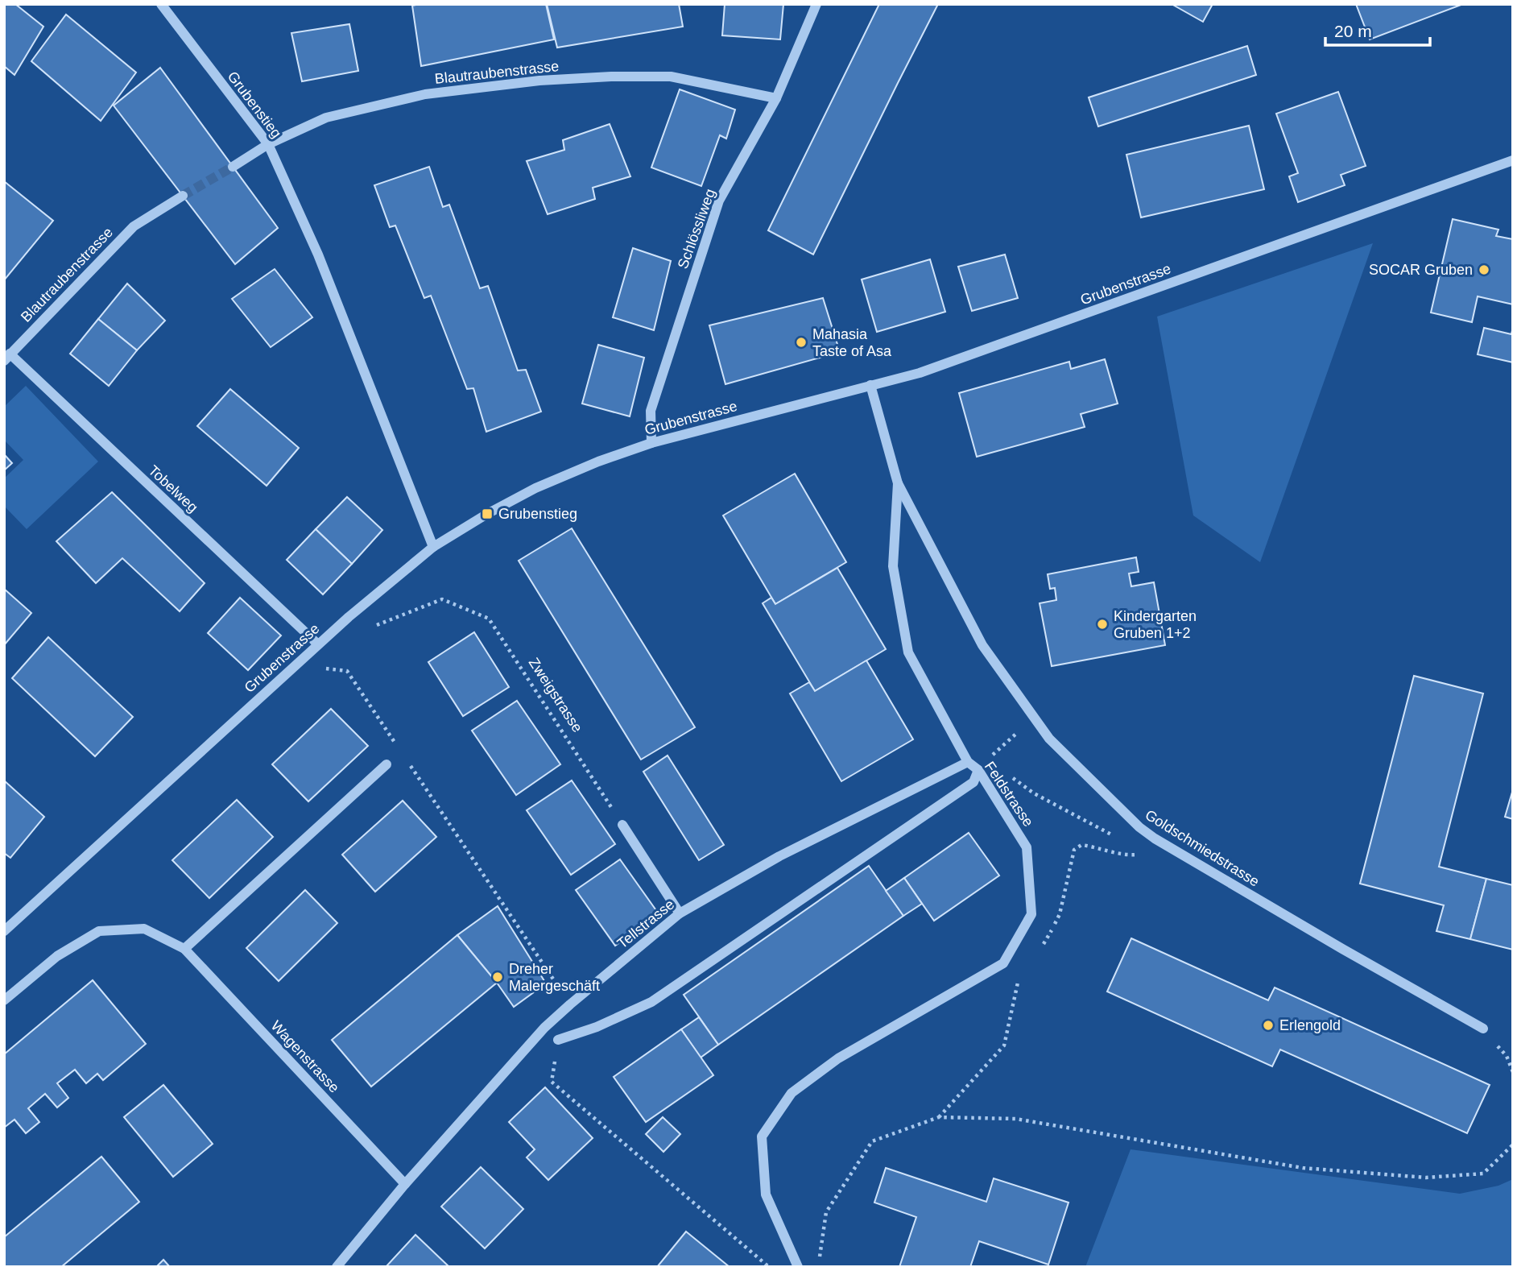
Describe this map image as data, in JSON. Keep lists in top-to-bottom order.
{
  "streets": {
    "street": [
      "Blautraubenstrasse",
      "Grubenstieg",
      "Schlössliweg",
      "Grubenstrasse",
      "Tobelweg",
      "Feldstrasse",
      "Goldschmiedstrasse",
      "Tellstrasse",
      "Wagenstrasse"
    ],
    "path": ["Zweigstrasse"]
  },
  "crossings": [
    ["Blautraubenstrasse", "Grubenstieg"],
    ["Blautraubenstrasse", "Schlössliweg"],
    ["Blautraubenstrasse", "Tobelweg"],
    ["Grubenstieg", "Grubenstrasse"],
    ["Schlössliweg", "Grubenstrasse"],
    ["Grubenstrasse", "Tobelweg"],
    ["Grubenstrasse", "Zweigstrasse"],
    ["Grubenstrasse", "Feldstrasse"],
    ["Feldstrasse", "Goldschmiedstrasse"],
    ["Feldstrasse", "Tellstrasse"],
    ["Tellstrasse", "Wagenstrasse"]
  ],
  "places": {
    "other": [
      "SOCAR Gruben",
      "Mahasia Taste of Asa",
      "Kindergarten Gruben 1+2",
      "Dreher Malergeschäft",
      "Erlengold"
    ],
    "transit": ["Grubenstieg"]
  },
  "scale_bar": "20 m"
}
